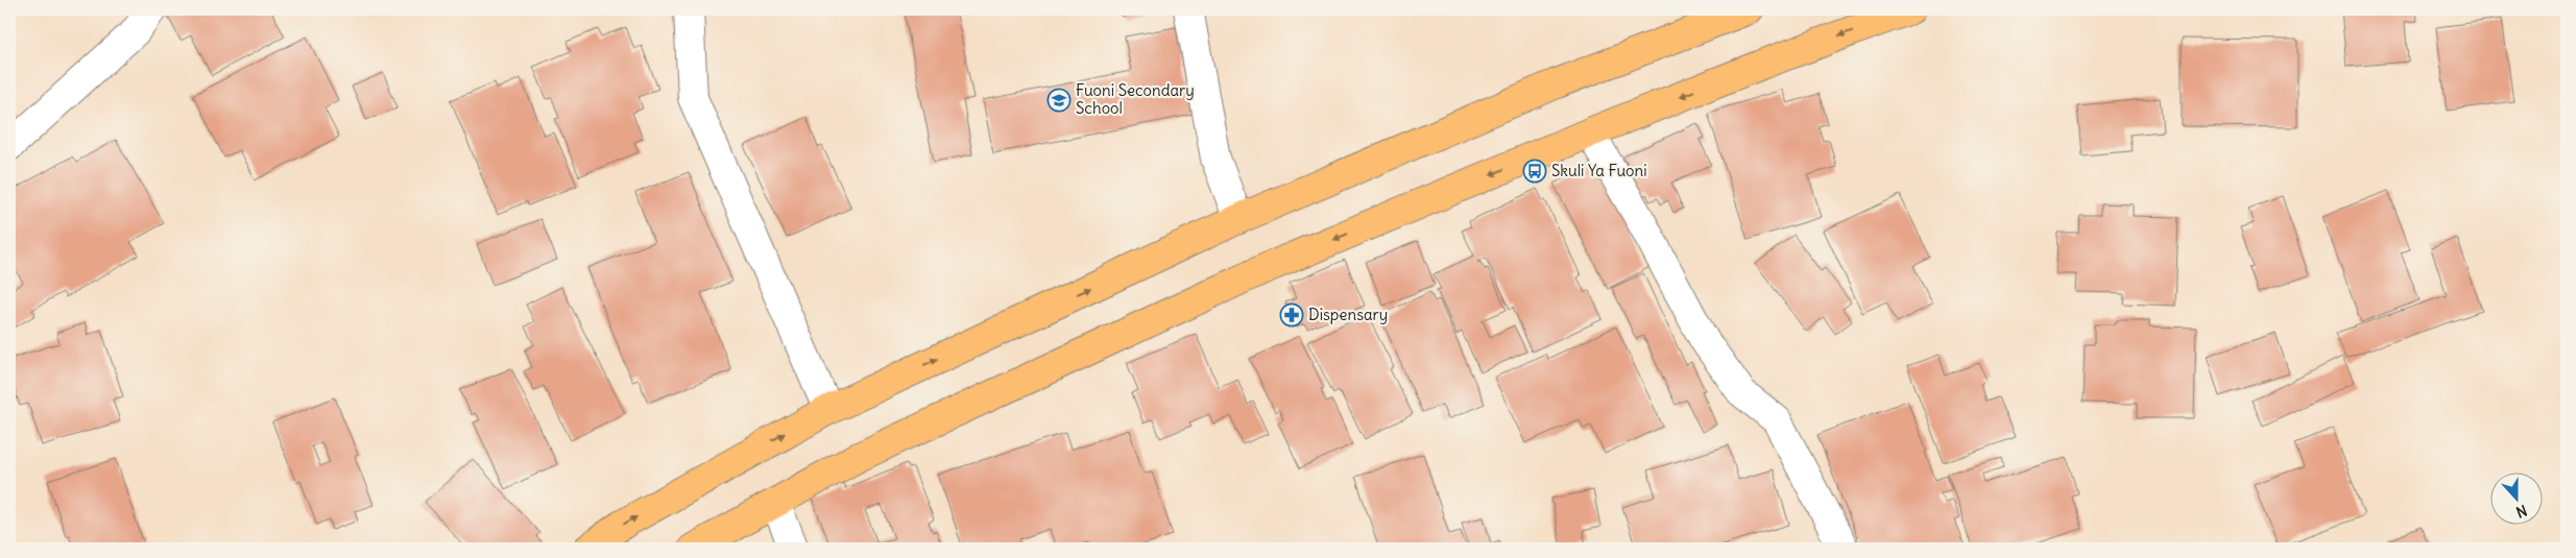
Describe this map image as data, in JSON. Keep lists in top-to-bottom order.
{
  "places": {
    "school or university": ["Fuoni Secondary School"],
    "bus stop": ["Skuli Ya Fuoni"],
    "pharmacy": ["Dispensary"]
  },
  "north": "bottom"
}
